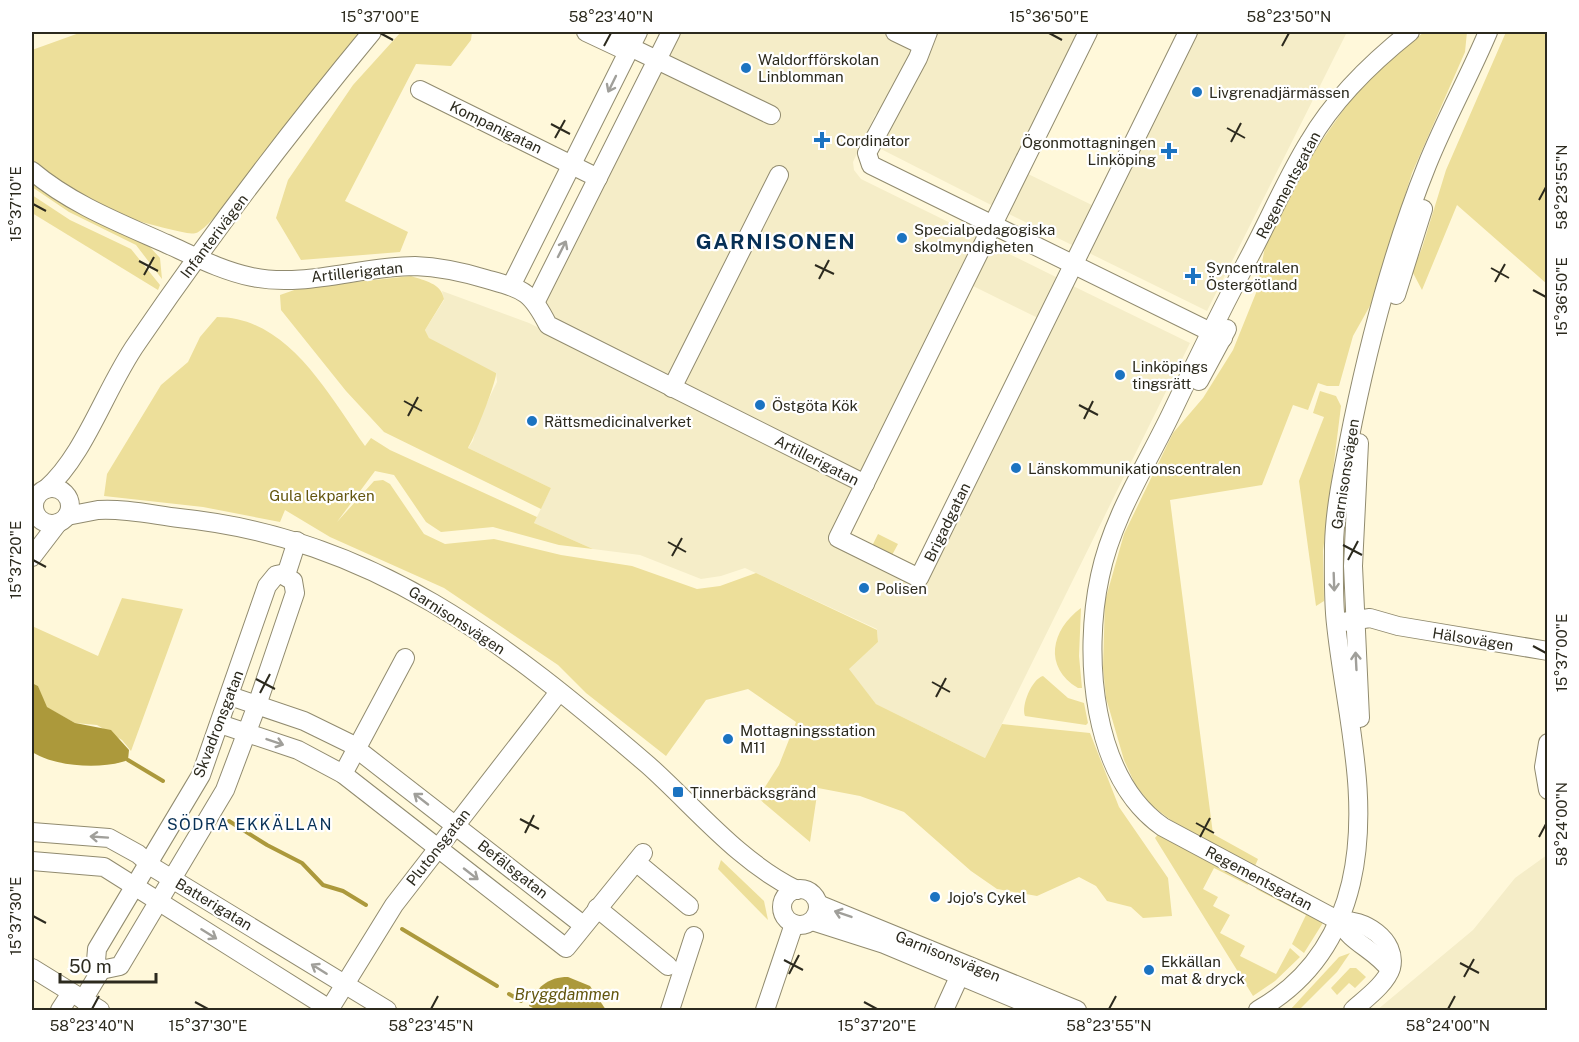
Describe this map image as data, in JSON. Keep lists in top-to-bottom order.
{
  "streets": {
    "street": [
      "Kompanigatan",
      "Regementsgatan",
      "Infanterivägen",
      "Artillerigatan",
      "Garnisonsvägen",
      "Brigadgatan",
      "Hälsovägen",
      "Skvadronsgatan",
      "Plutonsgatan",
      "Befälsgatan",
      "Batterigatan"
    ]
  },
  "crossings": [
    ["Regementsgatan", "Garnisonsvägen"],
    ["Infanterivägen", "Artillerigatan"],
    ["Infanterivägen", "Garnisonsvägen"],
    ["Artillerigatan", "Brigadgatan"],
    ["Garnisonsvägen", "Hälsovägen"],
    ["Garnisonsvägen", "Plutonsgatan"],
    ["Skvadronsgatan", "Befälsgatan"],
    ["Skvadronsgatan", "Batterigatan"],
    ["Plutonsgatan", "Befälsgatan"],
    ["Plutonsgatan", "Batterigatan"]
  ],
  "districts": ["GARNISONEN", "SÖDRA EKKÄLLAN"],
  "water": ["Bryggdammen"],
  "parks": ["Gula lekparken"],
  "places": {
    "other": [
      "Waldorfförskolan Linblomman",
      "Livgrenadjärmässen",
      "Specialpedagogiska skolmyndigheten",
      "Linköpings tingsrätt",
      "Östgöta Kök",
      "Rättsmedicinalverket",
      "Länskommunikationscentralen",
      "Polisen",
      "Mottagningsstation M11",
      "Jojo’s Cykel",
      "Ekkällan mat & dryck"
    ],
    "health": ["Cordinator", "Ögonmottagningen Linköping", "Syncentralen Östergötland"],
    "transit": ["Tinnerbäcksgränd"]
  },
  "scale_bar": "50 m",
  "coordinates": [
    "15°37'00\"E",
    "58°23'40\"N",
    "15°36'50\"E",
    "58°23'50\"N",
    "58°23'55\"N",
    "15°37'10\"E",
    "15°37'20\"E",
    "58°24'00\"N",
    "15°37'30\"E",
    "58°23'45\"N"
  ]
}
